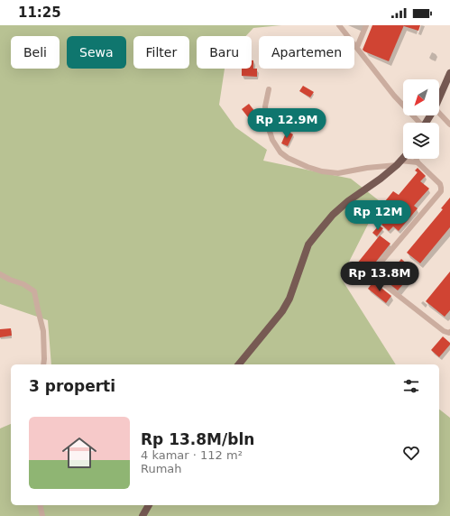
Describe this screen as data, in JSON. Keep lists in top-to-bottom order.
{
  "north": "bottom left",
  "page": {
    "status": "11:25",
    "chip": [
      "Beli",
      "Sewa",
      "Filter",
      "Baru",
      "Apartemen"
    ],
    "price": ["Rp 12.9M", "Rp 12M", "Rp 13.8M"],
    "heading": "3 properti",
    "list": [
      {
        "name": "Rp 13.8M/bln",
        "note": "4 kamar · 112 m² · Rumah"
      }
    ]
  }
}
